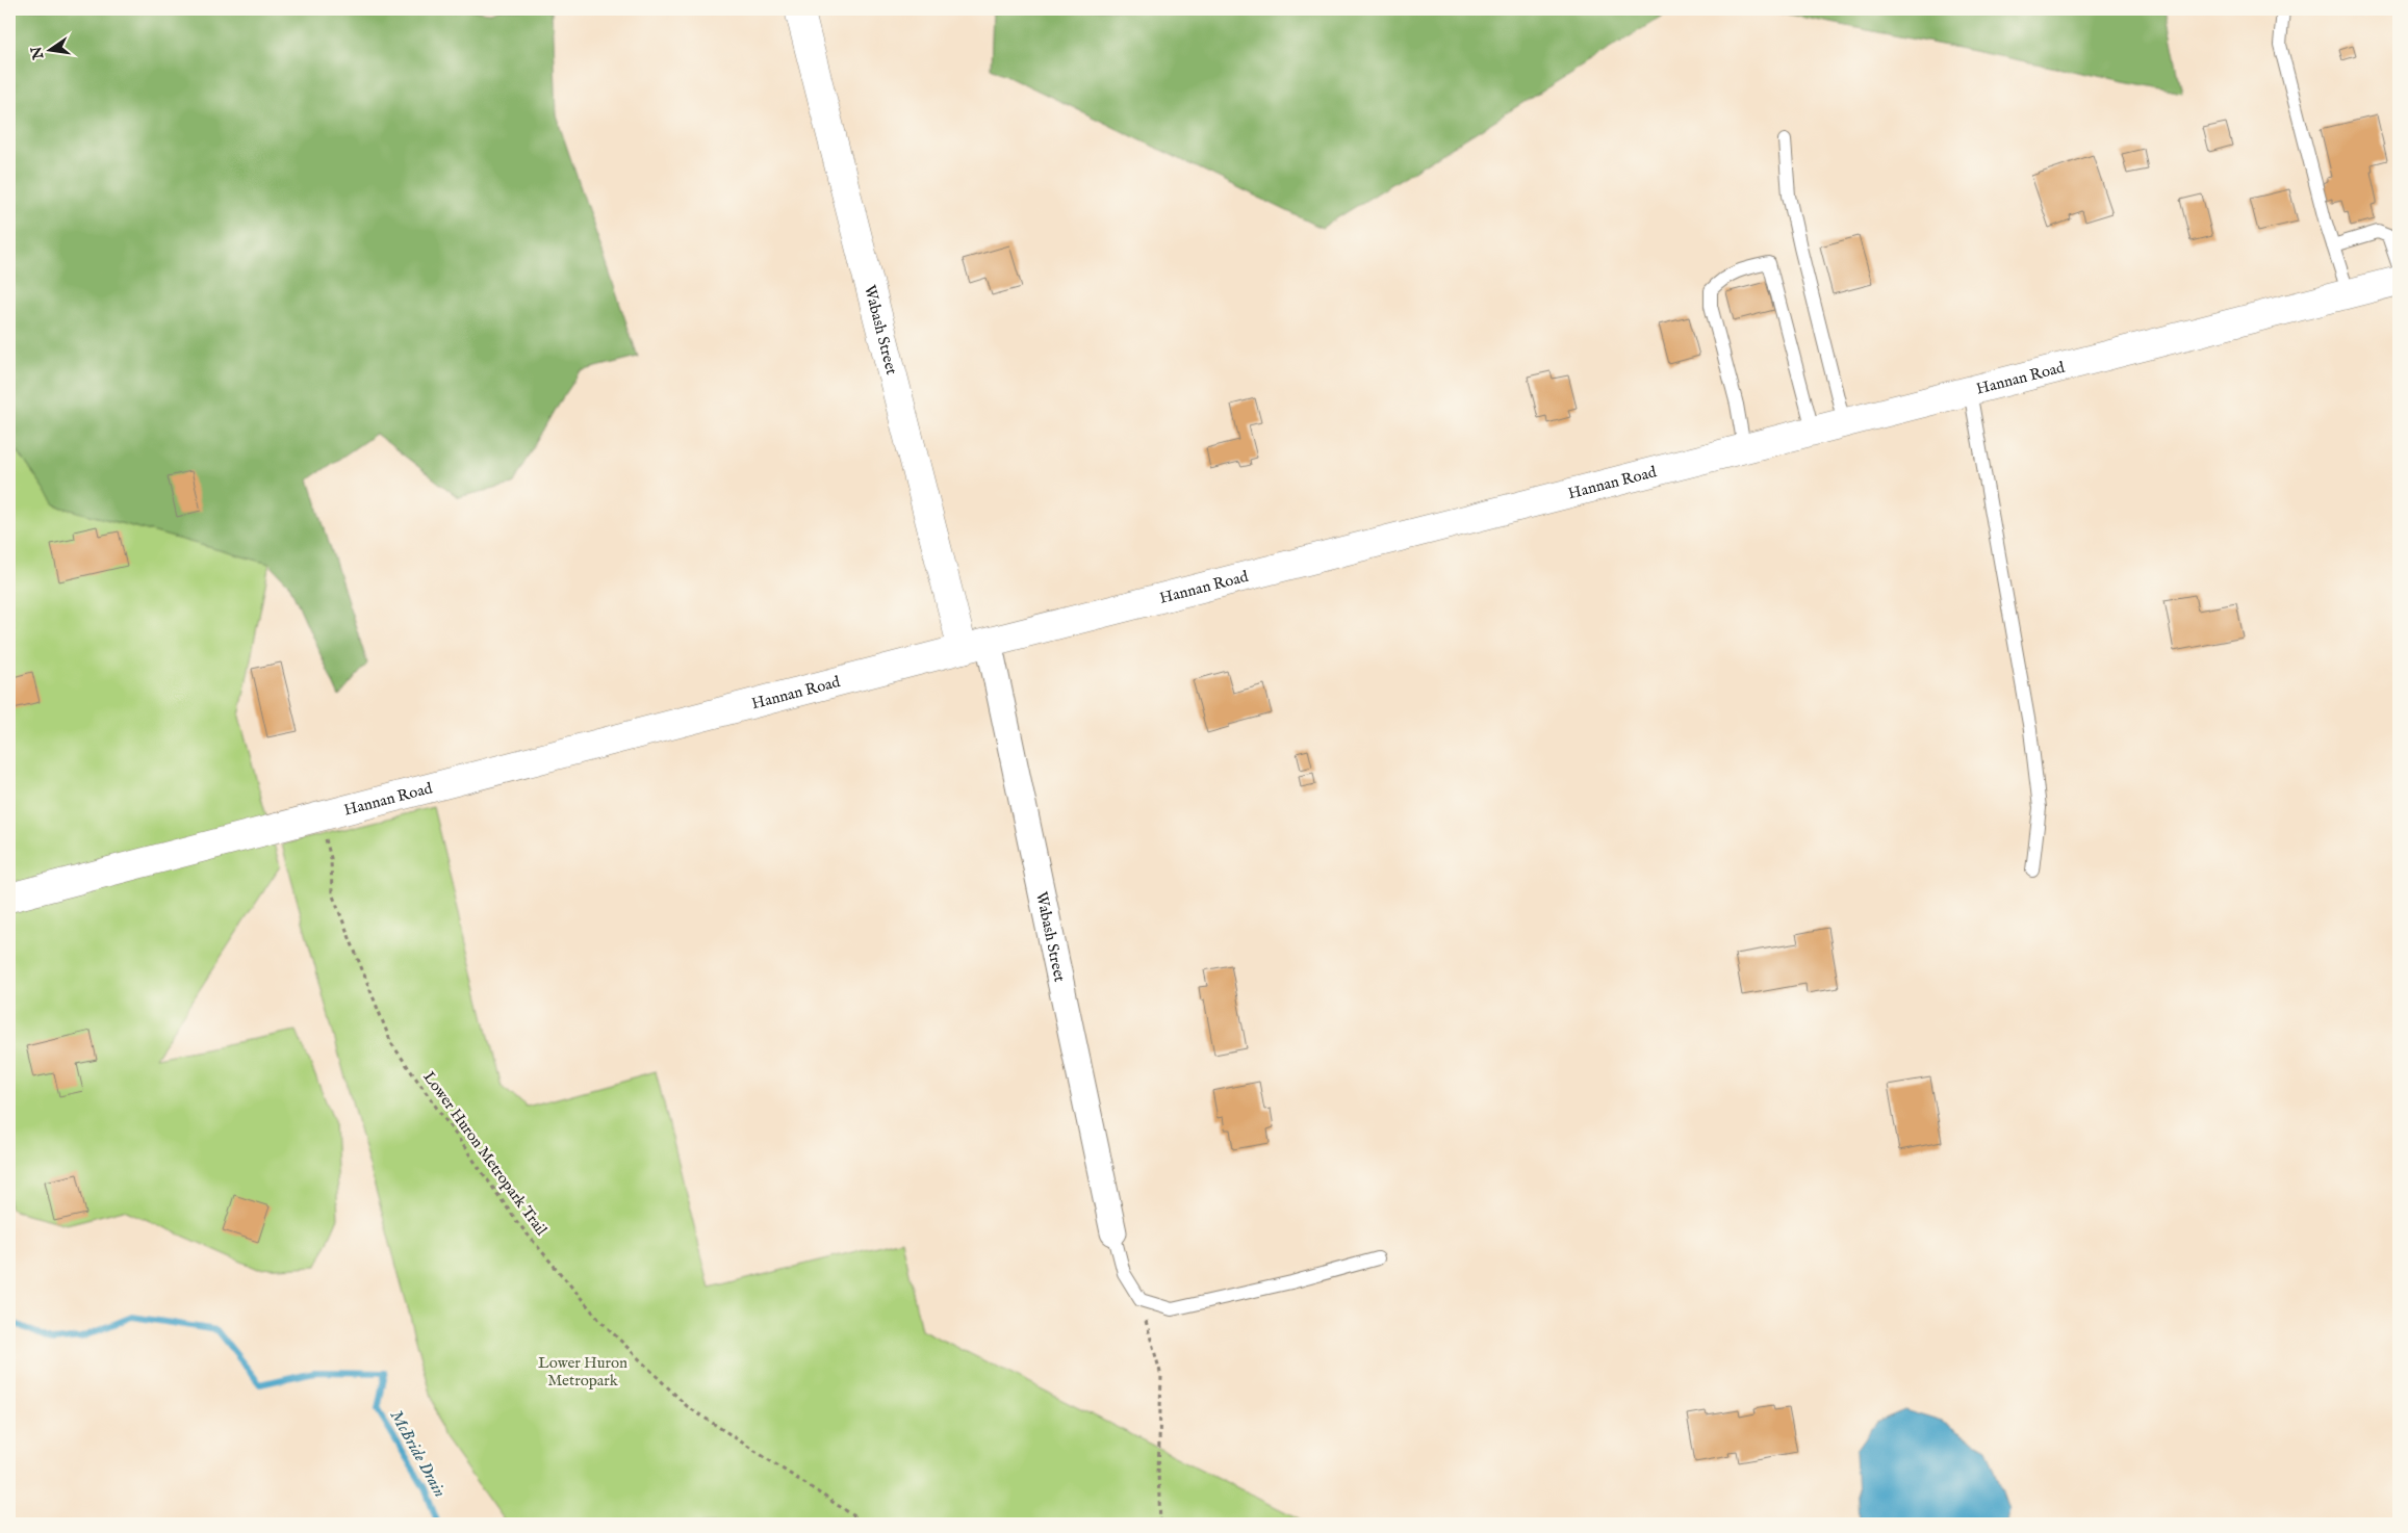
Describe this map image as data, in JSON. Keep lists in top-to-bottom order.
{
  "streets": {
    "street": ["Wabash Street", "Hannan Road"],
    "path": ["Lower Huron Metropark Trail"]
  },
  "crossings": [
    ["Wabash Street", "Hannan Road"],
    ["Hannan Road", "Lower Huron Metropark Trail"]
  ],
  "water": ["McBride Drain"],
  "parks": ["Lower Huron Metropark"],
  "north": "left"
}
